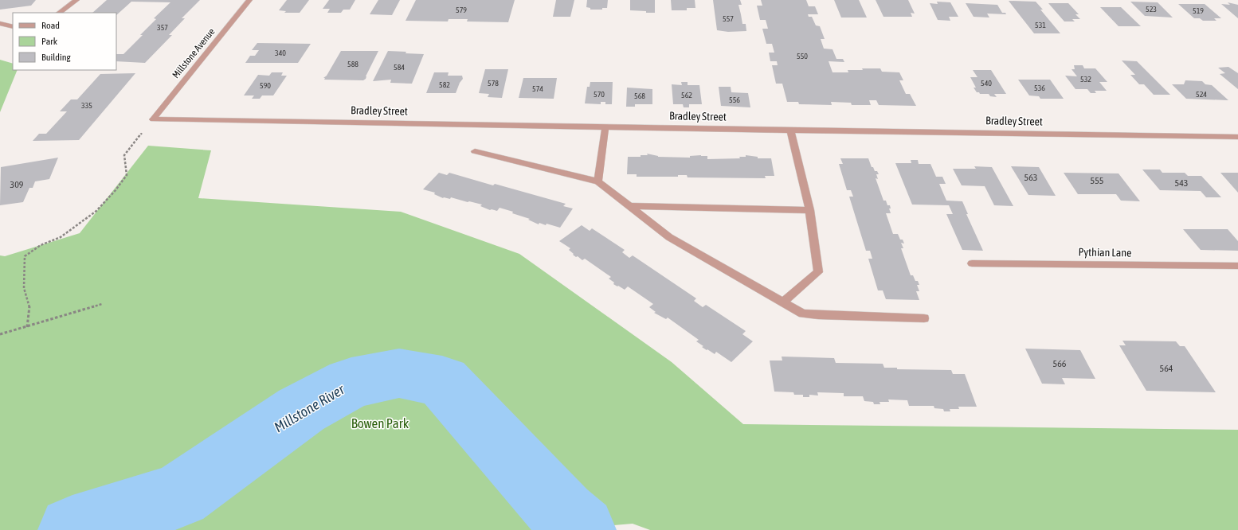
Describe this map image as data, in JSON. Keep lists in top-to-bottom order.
{
  "streets": {
    "street": ["Millstone Avenue", "Bradley Street", "Pythian Lane"]
  },
  "crossings": [
    ["Millstone Avenue", "Bradley Street"]
  ],
  "water": ["Millstone River"],
  "parks": ["Bowen Park"],
  "house_numbers": [
    "523",
    "579",
    "519",
    "557",
    "531",
    "357",
    "340",
    "550",
    "588",
    "584",
    "532",
    "578",
    "540",
    "582",
    "590",
    "536",
    "574",
    "570",
    "524",
    "562",
    "568",
    "556",
    "335",
    "563",
    "555",
    "543",
    "309",
    "566",
    "564"
  ],
  "legend": ["Road", "Park", "Building"]
}
